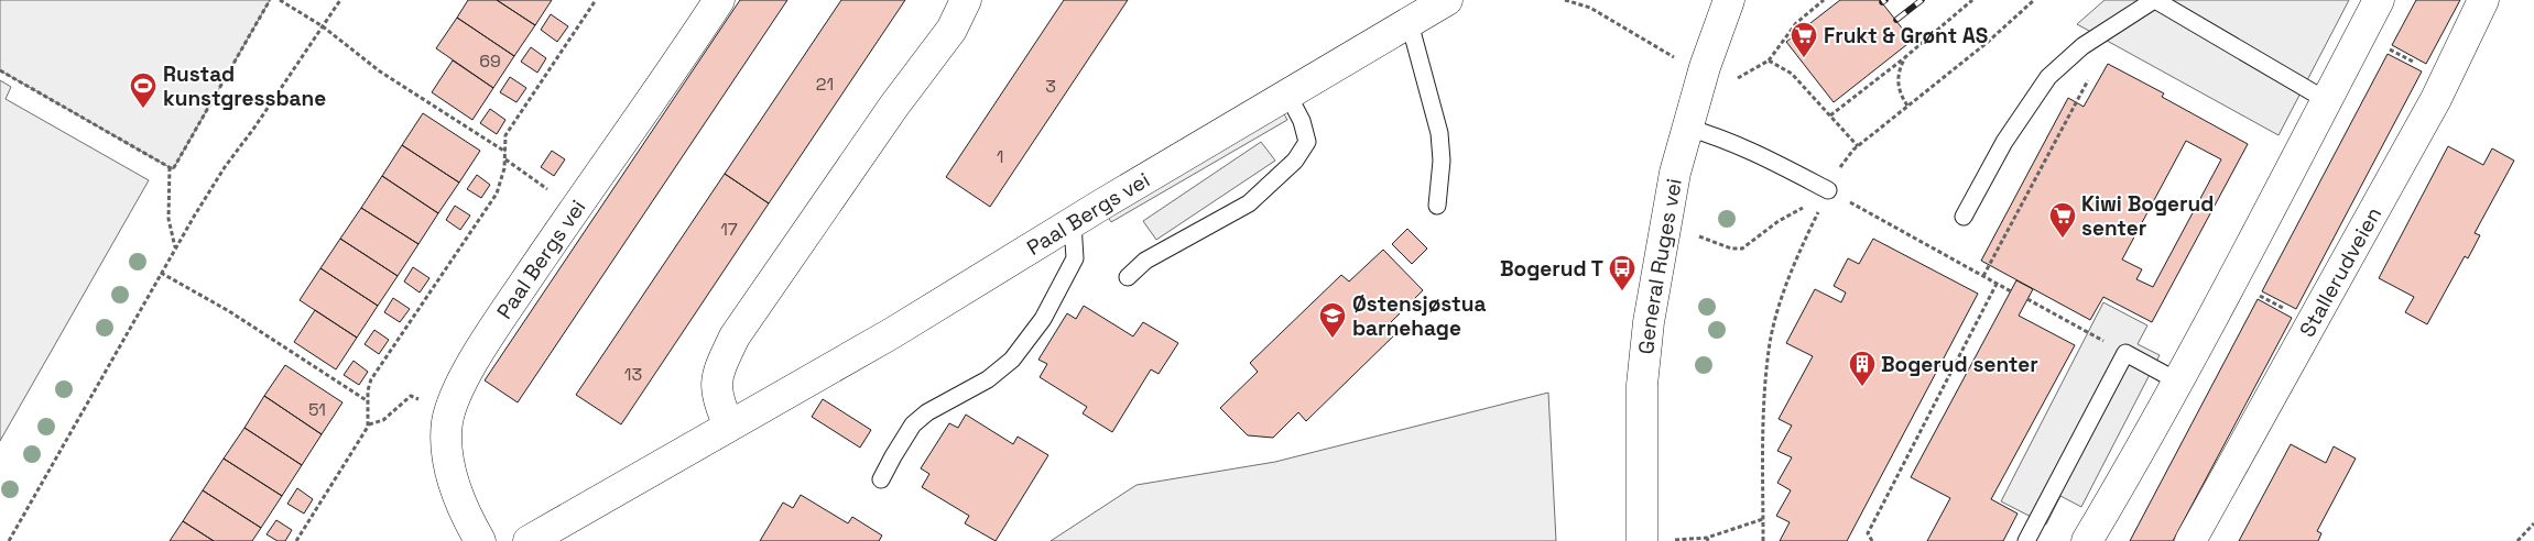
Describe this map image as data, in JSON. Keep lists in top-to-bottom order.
{
  "streets": {
    "street": ["Paal Bergs vei", "General Ruges vei", "Stallerudveien"]
  },
  "places": {
    "supermarket": ["Frukt & Grønt AS", "Kiwi Bogerud senter"],
    "sports": ["Rustad kunstgressbane"],
    "bus stop": ["Bogerud T"],
    "school or university": ["Østensjøstua barnehage"],
    "building": ["Bogerud senter"]
  },
  "house_numbers": [
    "69",
    "21",
    "3",
    "1",
    "17",
    "13",
    "51"
  ]
}
